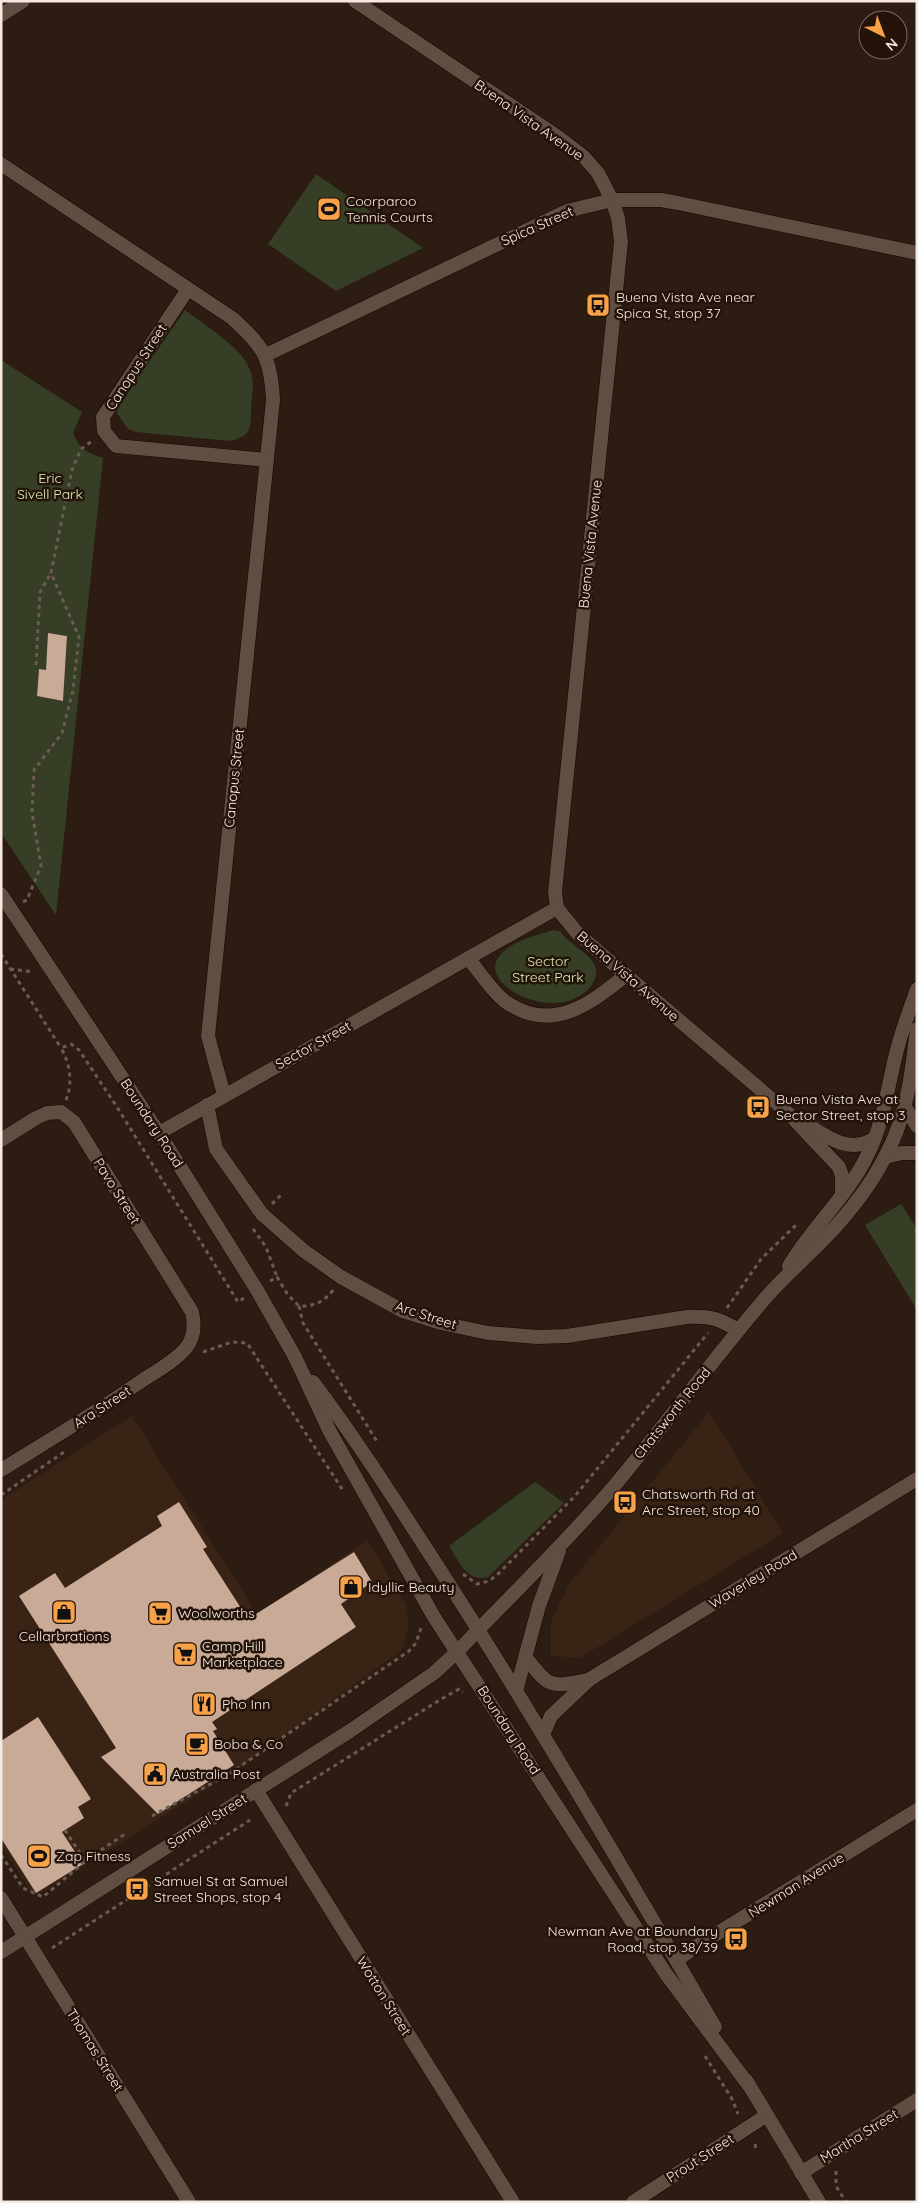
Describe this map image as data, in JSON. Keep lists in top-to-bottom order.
{
  "streets": {
    "street": [
      "Buena Vista Avenue",
      "Spica Street",
      "Canopus Street",
      "Sector Street",
      "Boundary Road",
      "Pavo Street",
      "Arc Street",
      "Ara Street",
      "Chatsworth Road",
      "Waverley Road",
      "Samuel Street",
      "Newman Avenue",
      "Wotton Street",
      "Thomas Street",
      "Martha Street",
      "Prout Street"
    ]
  },
  "crossings": [
    ["Buena Vista Avenue", "Spica Street"],
    ["Buena Vista Avenue", "Sector Street"],
    ["Buena Vista Avenue", "Chatsworth Road"],
    ["Spica Street", "Canopus Street"],
    ["Canopus Street", "Sector Street"],
    ["Sector Street", "Boundary Road"],
    ["Sector Street", "Arc Street"],
    ["Boundary Road", "Chatsworth Road"],
    ["Boundary Road", "Waverley Road"],
    ["Boundary Road", "Samuel Street"],
    ["Boundary Road", "Newman Avenue"],
    ["Boundary Road", "Martha Street"],
    ["Boundary Road", "Prout Street"],
    ["Pavo Street", "Ara Street"],
    ["Arc Street", "Chatsworth Road"],
    ["Chatsworth Road", "Waverley Road"],
    ["Chatsworth Road", "Samuel Street"],
    ["Samuel Street", "Wotton Street"],
    ["Samuel Street", "Thomas Street"]
  ],
  "parks": ["Eric Sivell Park", "Sector Street Park"],
  "places": {
    "sports": ["Coorparoo Tennis Courts", "Zap Fitness"],
    "bus stop": [
      "Buena Vista Ave near Spica St, stop 37",
      "Buena Vista Ave at Sector Street, stop 3",
      "Chatsworth Rd at Arc Street, stop 40",
      "Samuel St at Samuel Street Shops, stop 4",
      "Newman Ave at Boundary Road, stop 38/39"
    ],
    "shop": ["Idyllic Beauty", "Cellarbrations"],
    "supermarket": ["Woolworths", "Camp Hill Marketplace"],
    "restaurant": ["Pho Inn"],
    "cafe": ["Boba & Co"],
    "public building": ["Australia Post"]
  },
  "north": "bottom right"
}
